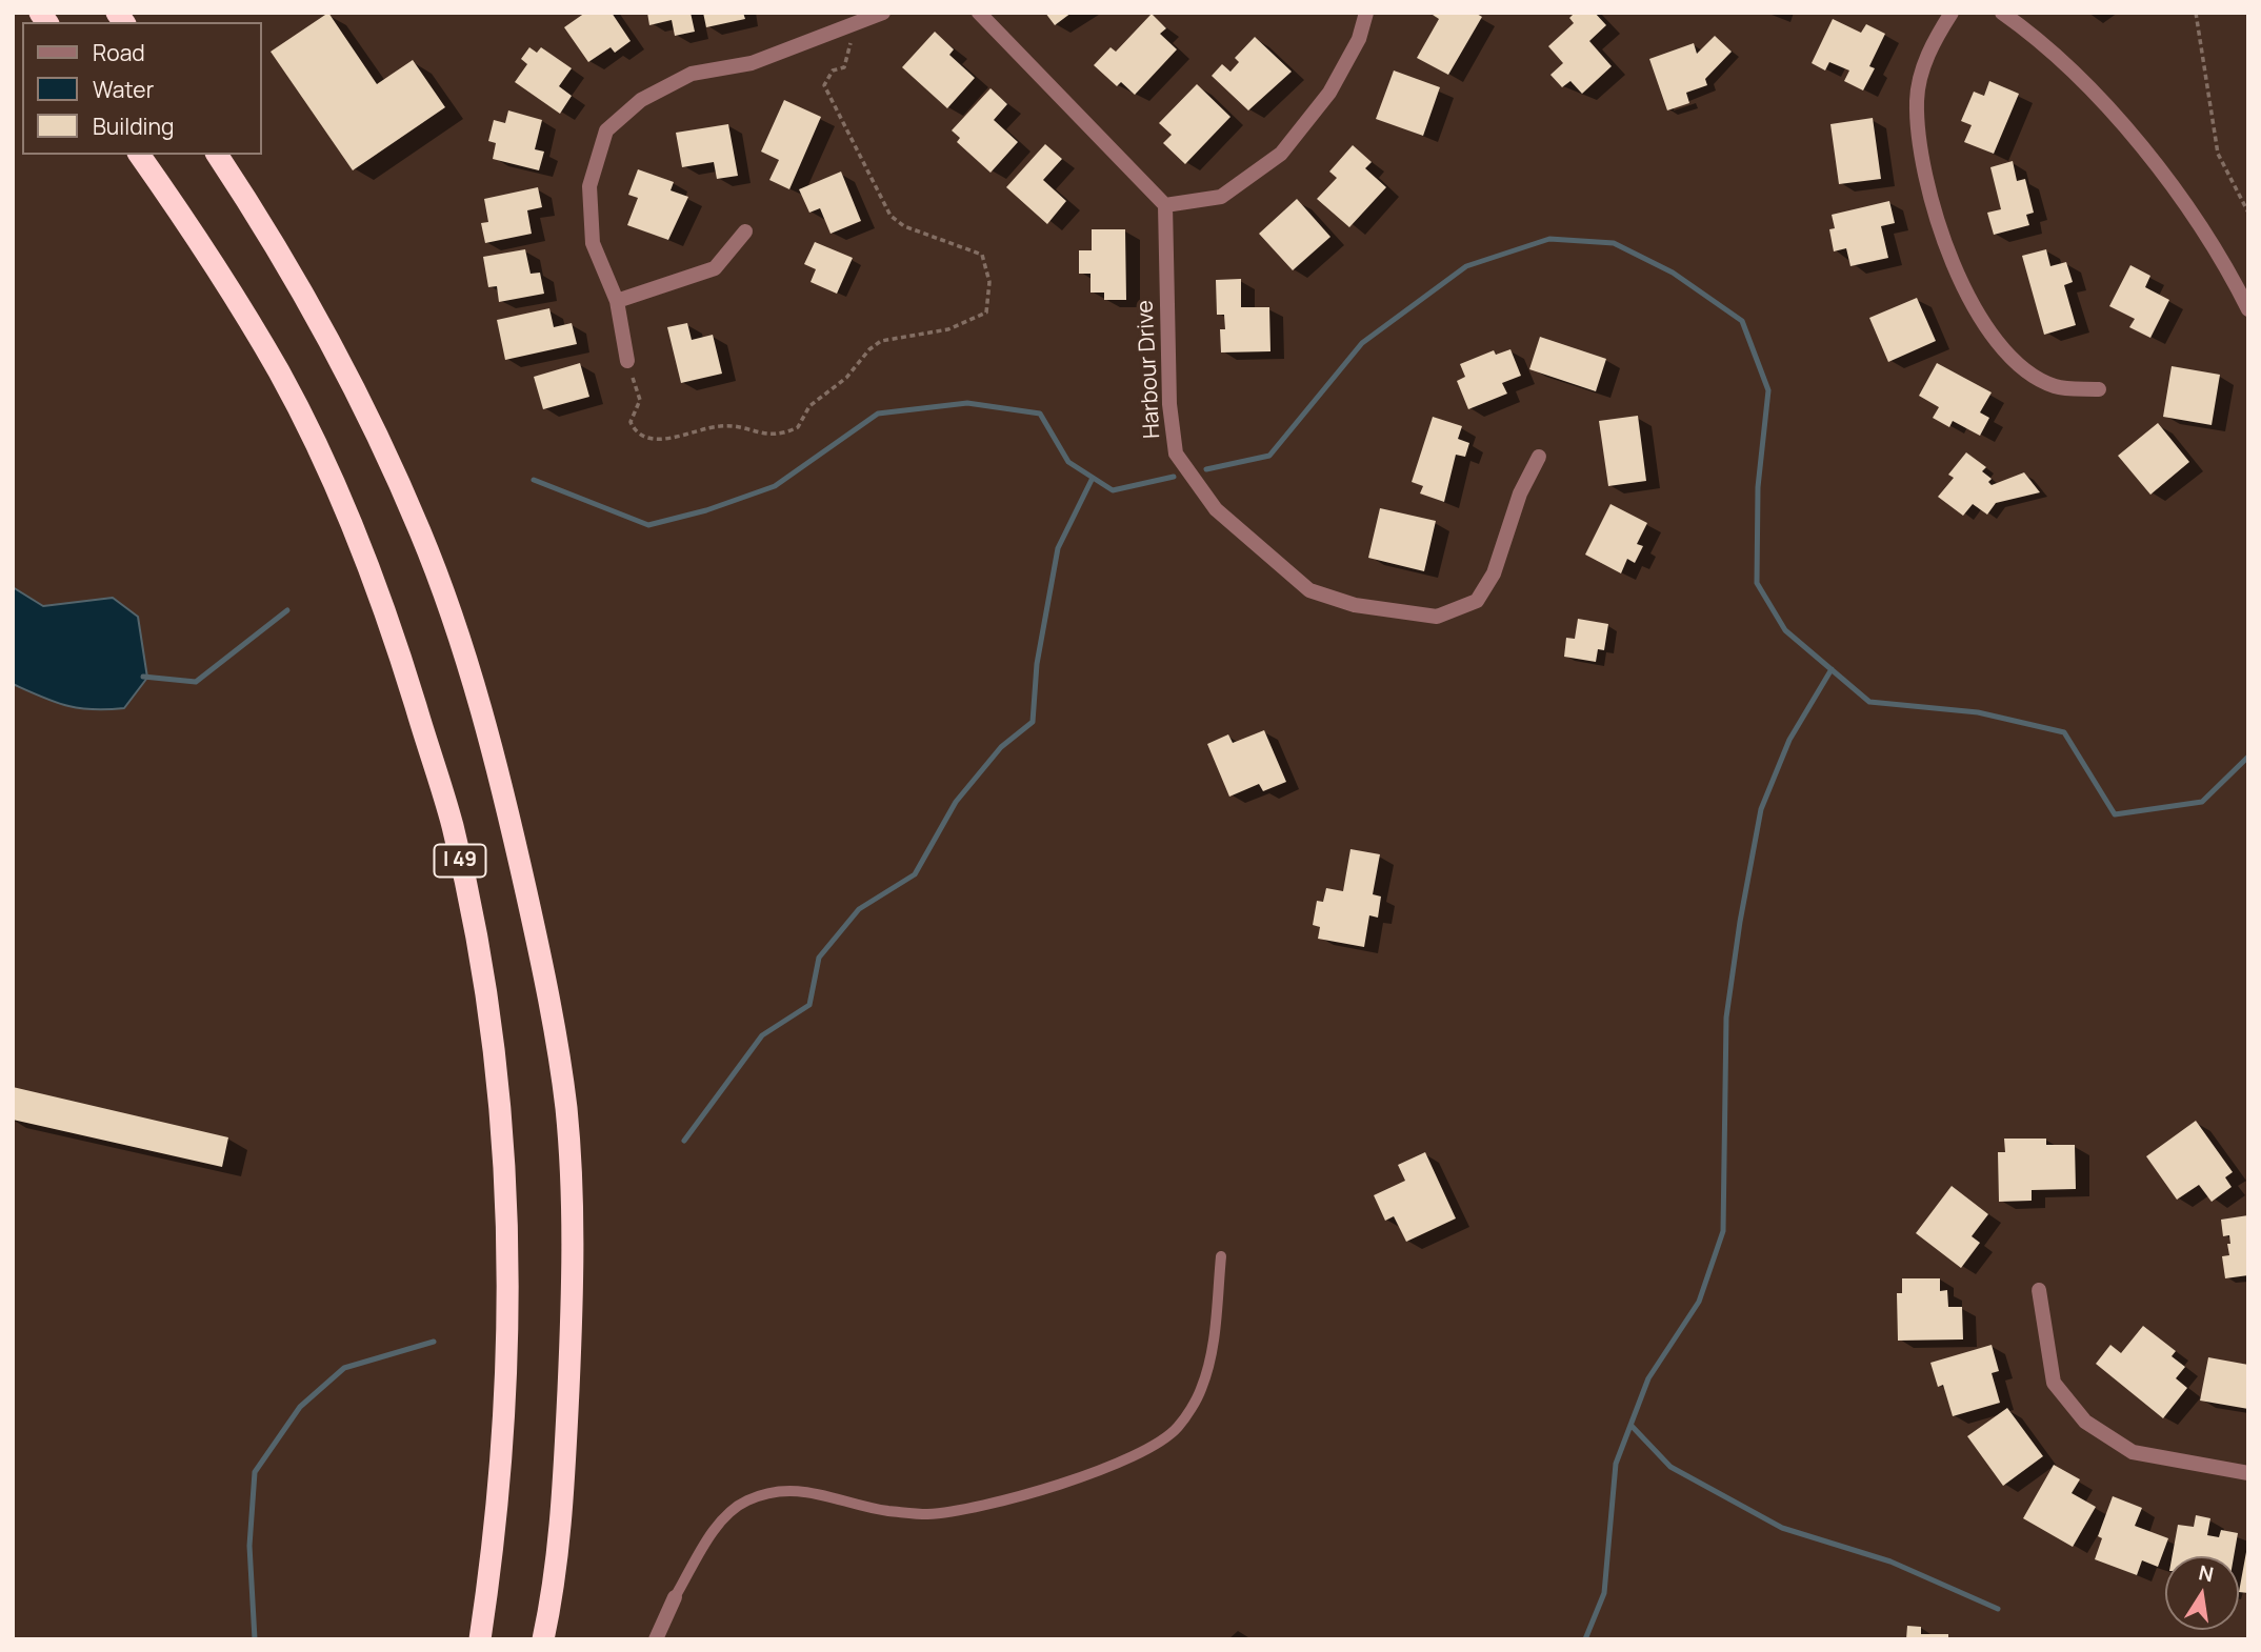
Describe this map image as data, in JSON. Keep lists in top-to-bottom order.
{
  "streets": {
    "highway": ["I 49"],
    "street": ["Harbour Drive"]
  },
  "legend": ["Road", "Water", "Building"],
  "north": "top"
}
